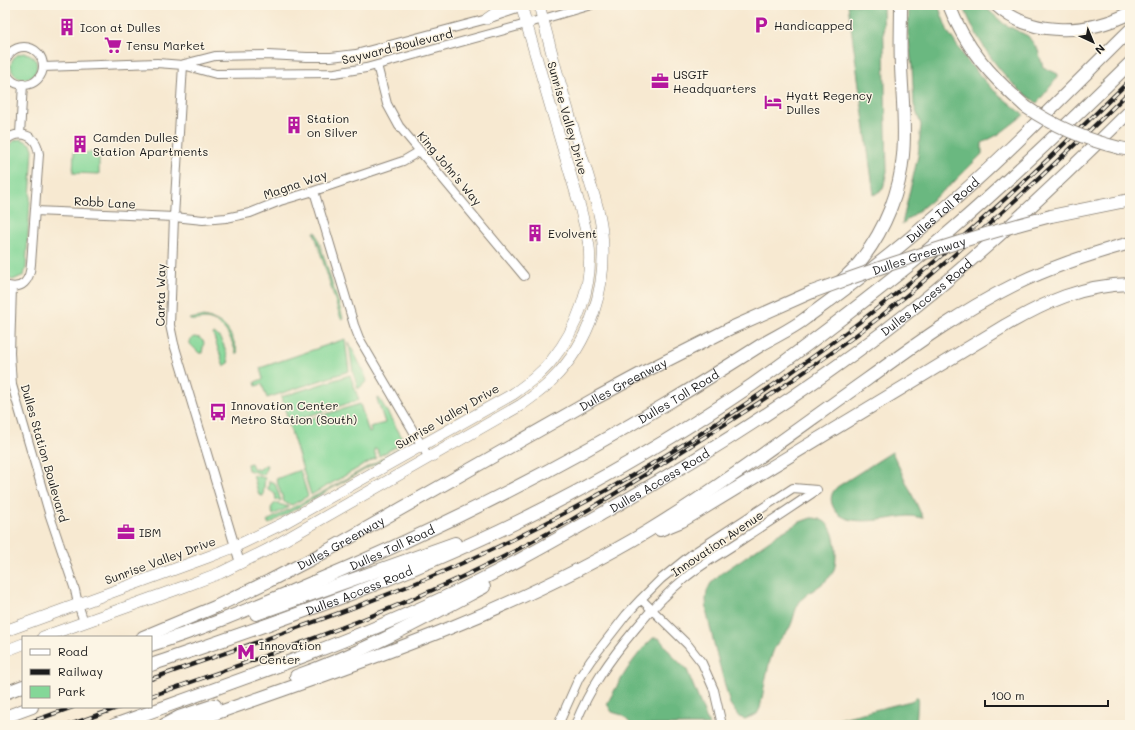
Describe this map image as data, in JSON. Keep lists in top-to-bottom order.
{
  "streets": {
    "highway": ["Dulles Toll Road", "Dulles Greenway", "Dulles Access Road"],
    "main road": ["Sunrise Valley Drive"],
    "street": [
      "Sayward Boulevard",
      "King John's Way",
      "Magna Way",
      "Robb Lane",
      "Carta Way",
      "Dulles Station Boulevard",
      "Innovation Avenue"
    ]
  },
  "crossings": [
    ["Sayward Boulevard", "Sunrise Valley Drive"],
    ["Sayward Boulevard", "King John's Way"],
    ["Sayward Boulevard", "Carta Way"],
    ["Sunrise Valley Drive", "Carta Way"],
    ["Sunrise Valley Drive", "Dulles Station Boulevard"],
    ["King John's Way", "Magna Way"],
    ["Magna Way", "Robb Lane"],
    ["Magna Way", "Carta Way"],
    ["Robb Lane", "Carta Way"],
    ["Robb Lane", "Dulles Station Boulevard"]
  ],
  "places": {
    "parking": ["Handicapped"],
    "building": [
      "Icon at Dulles",
      "Station on Silver",
      "Camden Dulles Station Apartments",
      "Evolvent"
    ],
    "supermarket": ["Tensu Market"],
    "office": ["USGIF Headquarters", "IBM"],
    "hotel": ["Hyatt Regency Dulles"],
    "bus stop": ["Innovation Center Metro Station (South)"],
    "metro station": ["Innovation Center"]
  },
  "legend": ["Road", "Railway", "Park"],
  "scale_bar": "100 m",
  "north": "bottom right"
}
